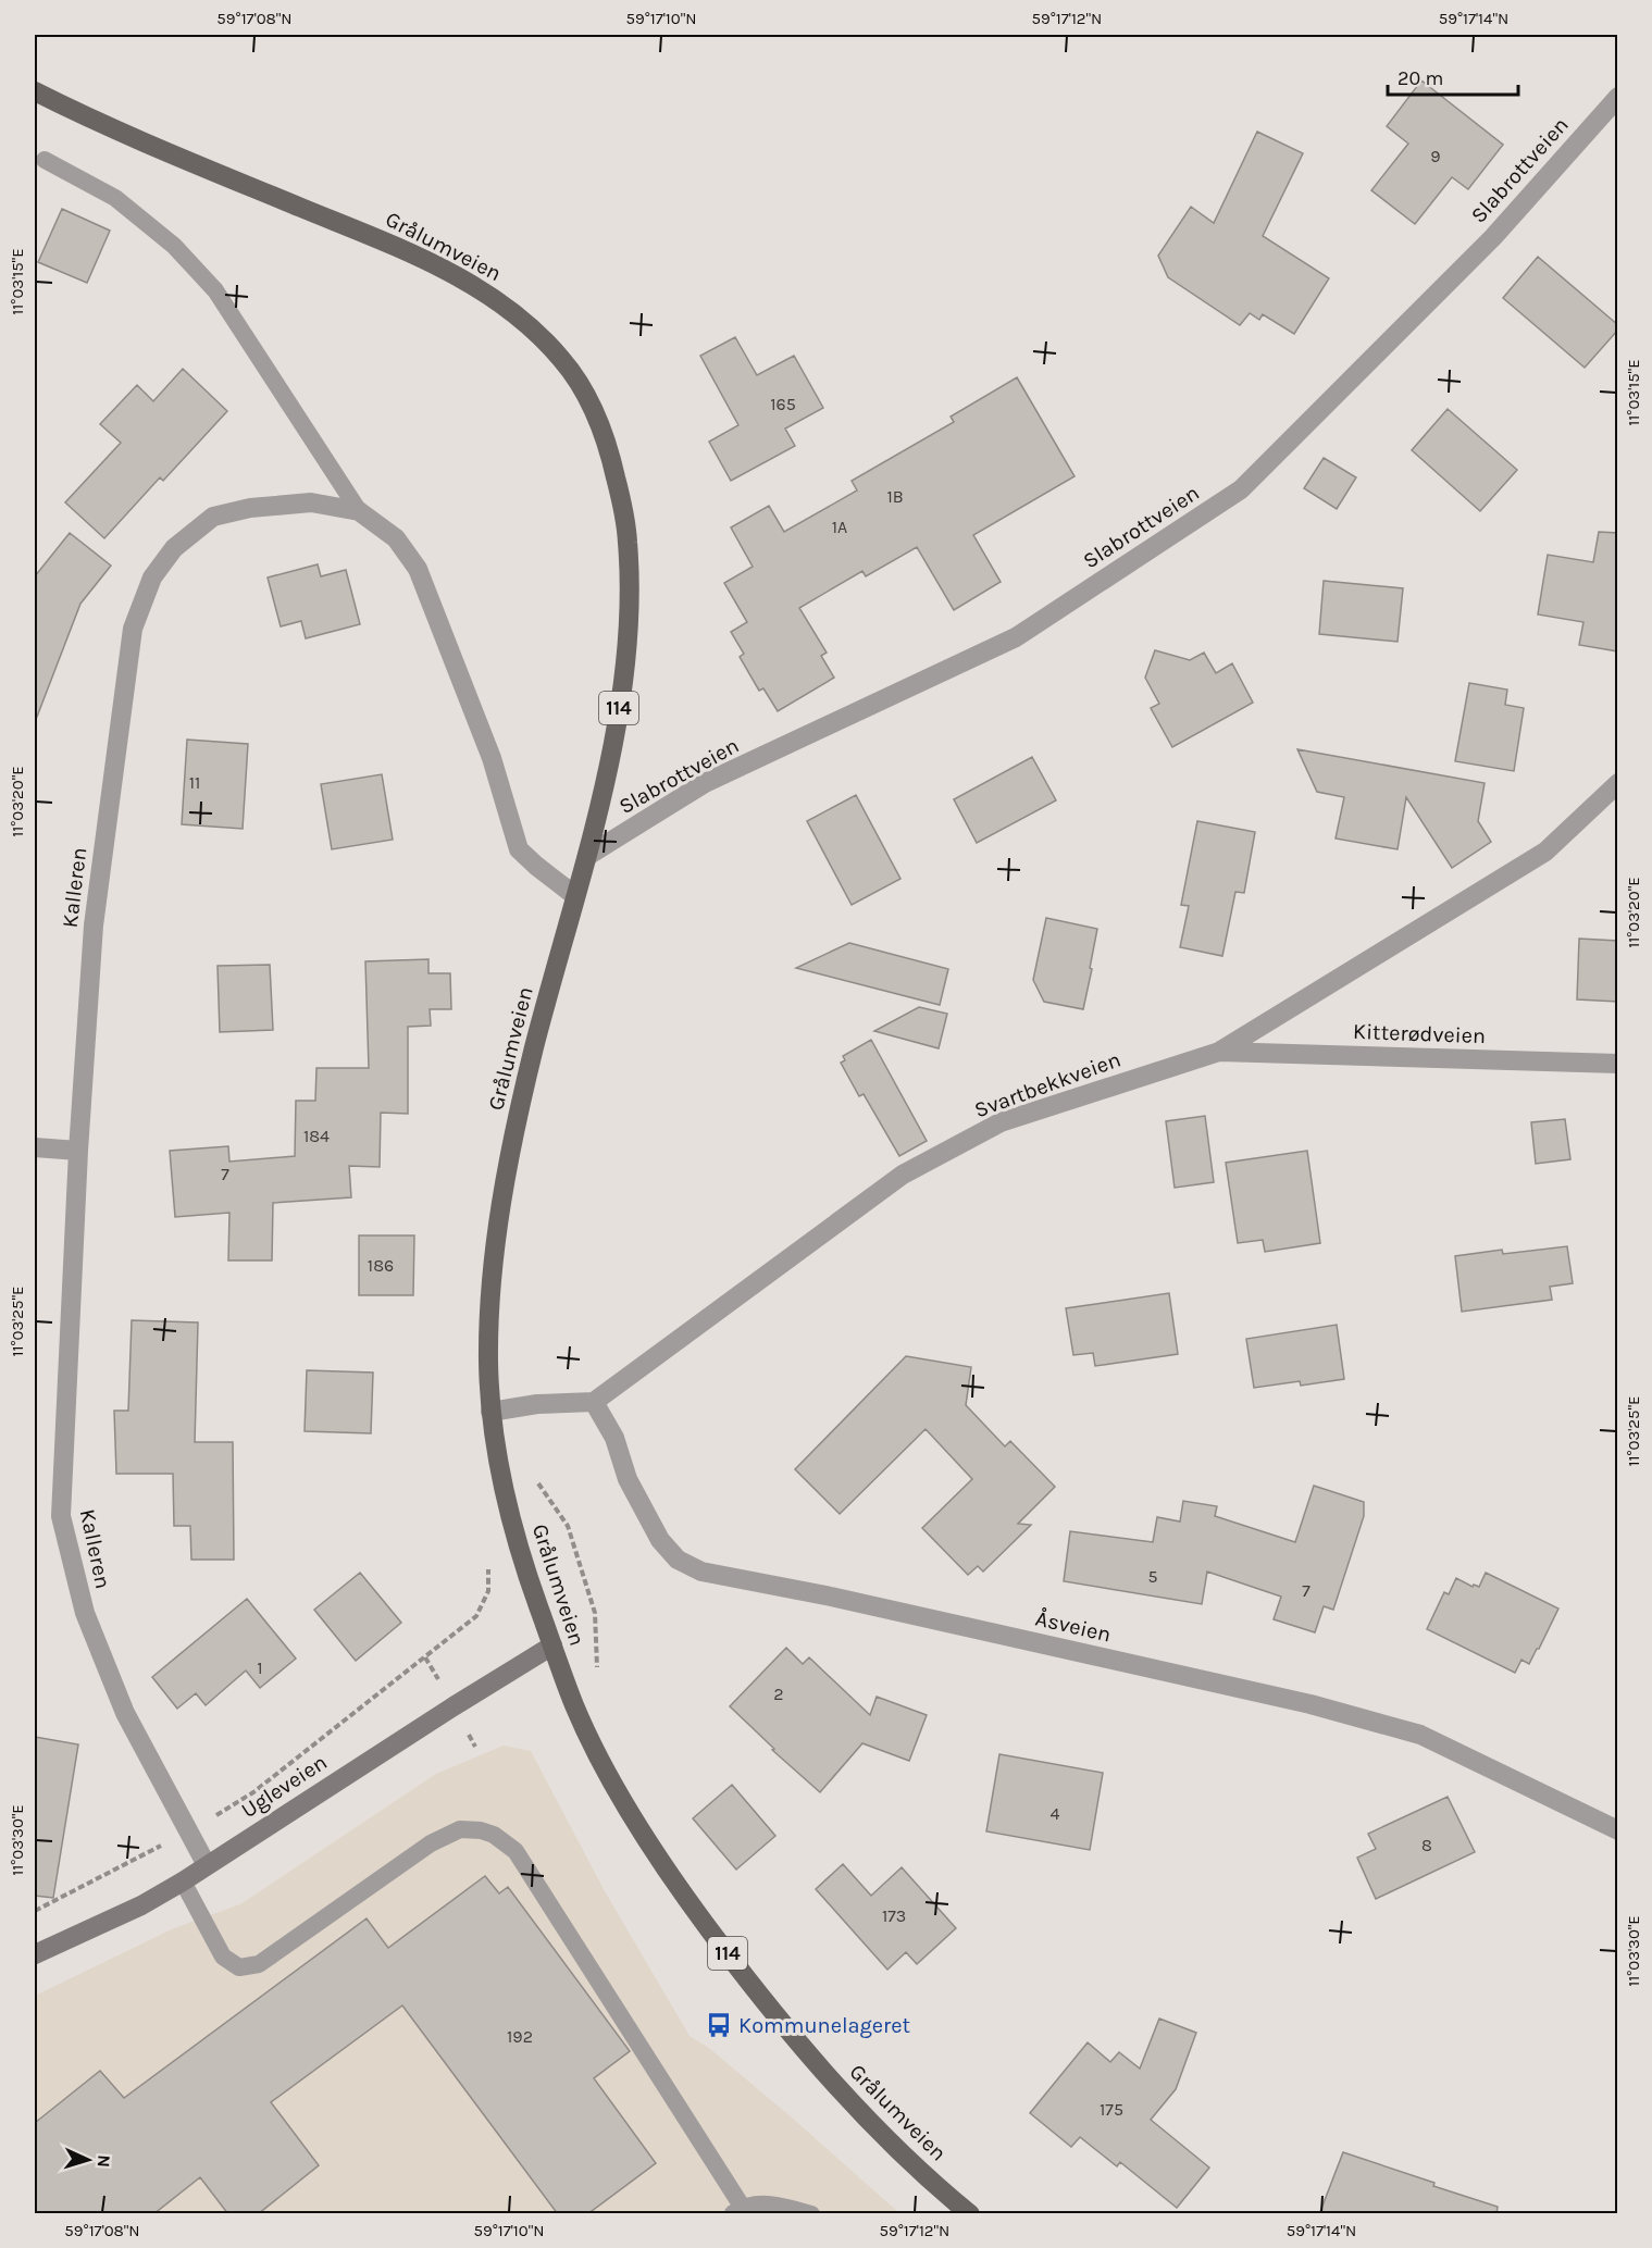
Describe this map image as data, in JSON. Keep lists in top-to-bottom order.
{
  "streets": {
    "main road": ["Grålumveien", "114"],
    "street": [
      "Slabrottveien",
      "Kalleren",
      "Kitterødveien",
      "Svartbekkveien",
      "Åsveien",
      "Ugleveien"
    ]
  },
  "crossings": [
    ["Slabrottveien", "Grålumveien"],
    ["Grålumveien", "Kalleren"],
    ["Grålumveien", "Ugleveien"],
    ["Kalleren", "Ugleveien"],
    ["Kitterødveien", "Svartbekkveien"],
    ["Svartbekkveien", "Åsveien"]
  ],
  "places": {
    "bus stop": ["Kommunelageret"]
  },
  "house_numbers": [
    "9",
    "165",
    "1B",
    "1A",
    "11",
    "184",
    "7",
    "186",
    "5",
    "7",
    "1",
    "2",
    "4",
    "8",
    "173",
    "192",
    "175"
  ],
  "scale_bar": "20 m",
  "north": "right",
  "coordinates": [
    "59°17'08\"N",
    "59°17'10\"N",
    "59°17'12\"N",
    "59°17'14\"N",
    "11°03'15\"E",
    "11°03'20\"E",
    "11°03'25\"E",
    "11°03'30\"E"
  ]
}
